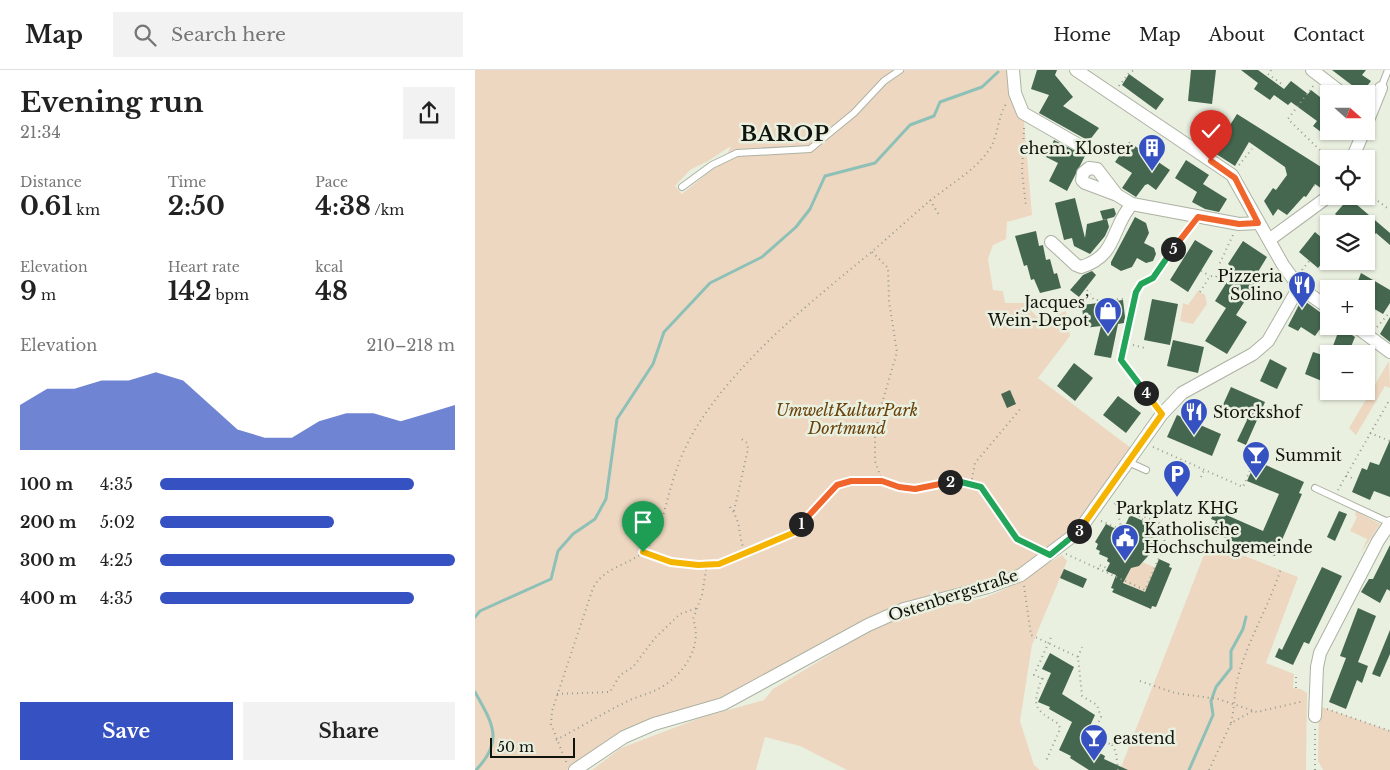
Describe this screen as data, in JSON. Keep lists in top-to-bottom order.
{
  "streets": {
    "street": ["Ostenbergstraße"]
  },
  "districts": ["BAROP"],
  "parks": ["UmweltKulturPark Dortmund"],
  "places": {
    "building": ["ehem. Kloster"],
    "restaurant": ["Pizzeria Solino", "Storckshof"],
    "shop": ["Jacques’ Wein-Depot"],
    "bar": ["Summit", "eastend"],
    "parking": ["Parkplatz KHG"],
    "public building": ["Katholische Hochschulgemeinde"]
  },
  "scale_bar": "50 m",
  "north": "right",
  "page": {
    "header": "Map",
    "search": "Search here",
    "nav": [
      "Home",
      "Map",
      "About",
      "Contact"
    ],
    "heading": ["Evening run", "21:34"],
    "map_buttons": ["+", "−"],
    "stats": [
      ["Distance", "0.61 km"],
      ["Time", "2:50"],
      ["Pace", "4:38 /km"],
      ["Elevation", "9 m"],
      ["Heart rate", "142 bpm"],
      ["kcal", "48"]
    ],
    "pins": [
      "5",
      "4",
      "2",
      "1",
      "3"
    ],
    "chart": ["Elevation", "210–218 m"],
    "list": [
      {
        "name": "100 m",
        "note": "4:35"
      },
      {
        "name": "200 m",
        "note": "5:02"
      },
      {
        "name": "300 m",
        "note": "4:25"
      },
      {
        "name": "400 m",
        "note": "4:35"
      }
    ],
    "buttons": ["Save", "Share"],
    "scale": "50 m"
  }
}
